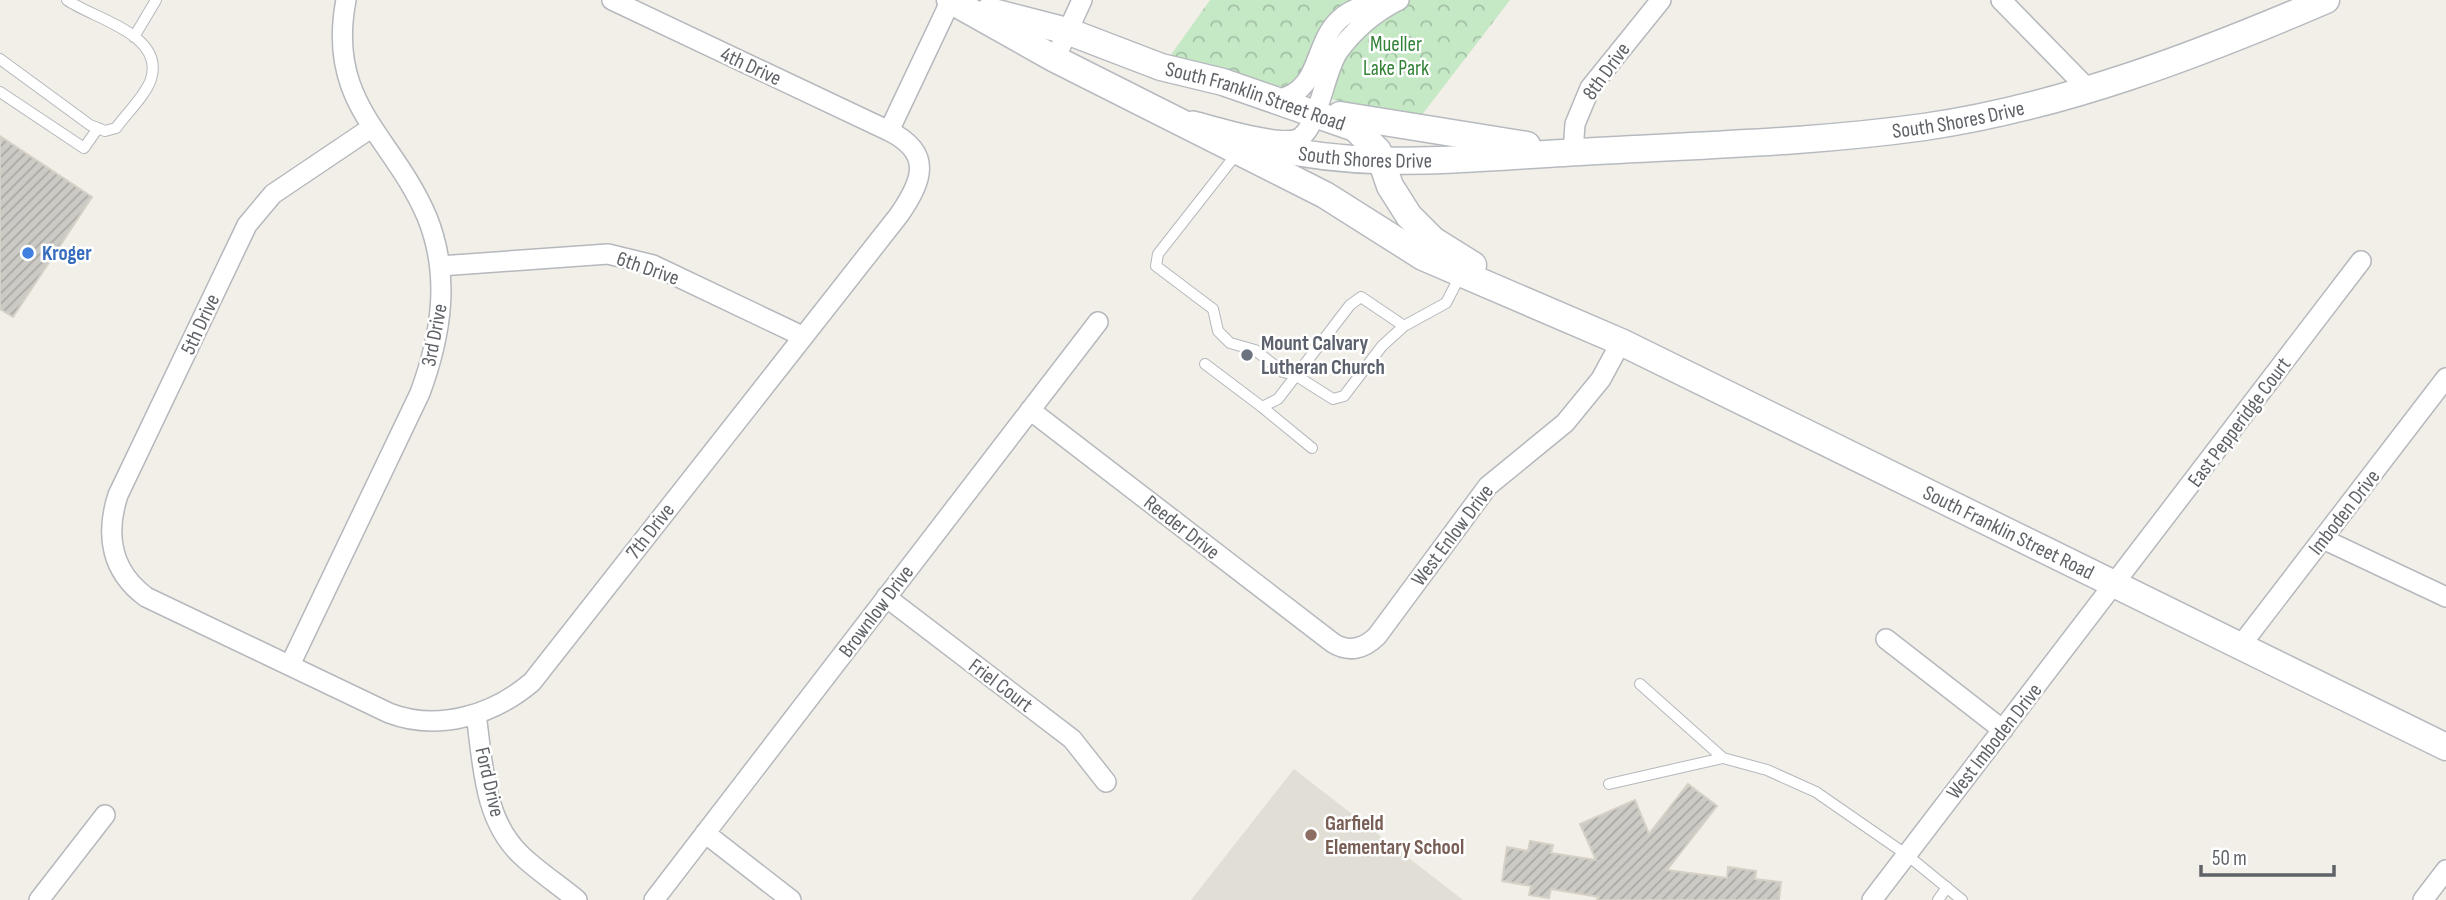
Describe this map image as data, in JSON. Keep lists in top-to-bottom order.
{
  "streets": {
    "street": [
      "4th Drive",
      "8th Drive",
      "South Franklin Street Road",
      "South Shores Drive",
      "6th Drive",
      "5th Drive",
      "3rd Drive",
      "East Pepperidge Court",
      "Imboden Drive",
      "Reeder Drive",
      "7th Drive",
      "West Enlow Drive",
      "Brownlow Drive",
      "Friel Court",
      "West Imboden Drive",
      "Ford Drive"
    ]
  },
  "crossings": [
    ["4th Drive", "7th Drive"],
    ["8th Drive", "South Shores Drive"],
    ["South Franklin Street Road", "South Shores Drive"],
    ["South Franklin Street Road", "East Pepperidge Court"],
    ["South Franklin Street Road", "Imboden Drive"],
    ["South Franklin Street Road", "West Enlow Drive"],
    ["South Franklin Street Road", "West Imboden Drive"],
    ["6th Drive", "3rd Drive"],
    ["6th Drive", "7th Drive"],
    ["5th Drive", "3rd Drive"],
    ["5th Drive", "7th Drive"],
    ["3rd Drive", "7th Drive"],
    ["East Pepperidge Court", "West Imboden Drive"],
    ["Reeder Drive", "West Enlow Drive"],
    ["Reeder Drive", "Brownlow Drive"],
    ["7th Drive", "Ford Drive"],
    ["Brownlow Drive", "Friel Court"]
  ],
  "parks": ["Mueller Lake Park"],
  "places": ["Kroger", "Mount Calvary Lutheran Church", "Garfield Elementary School"],
  "scale_bar": "50 m"
}
